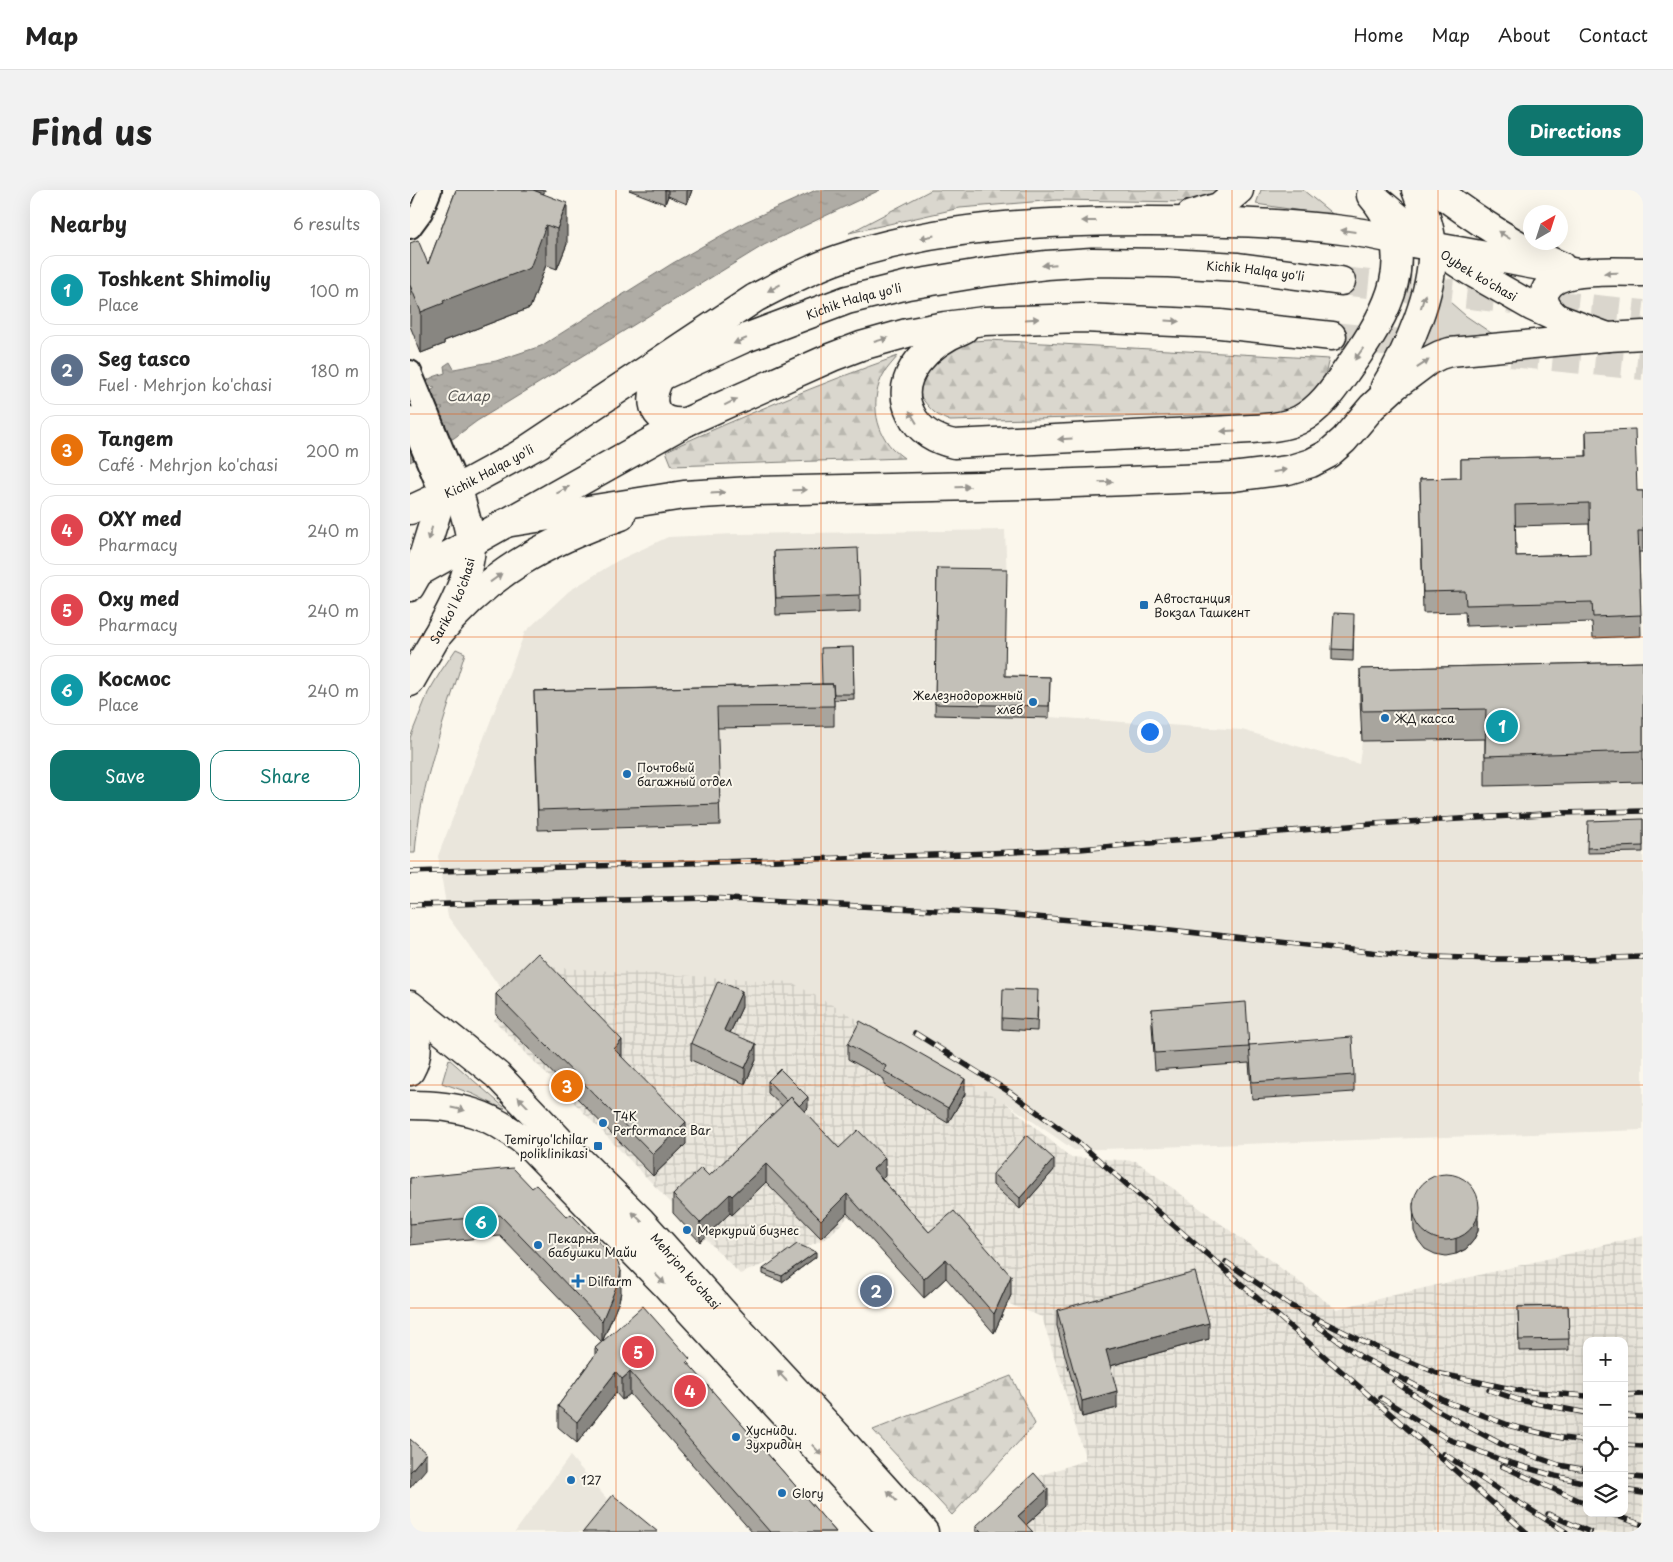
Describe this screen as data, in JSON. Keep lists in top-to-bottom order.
{
  "streets": {
    "main road": [
      "Kichik Halqa yo'li",
      "Oybek ko'chasi",
      "Sariko'l ko'chasi",
      "Mehrjon ko'chasi"
    ]
  },
  "water": ["Салар"],
  "places": {
    "transit": ["Автостанция Вокзал Ташкент", "Temiryo'lchilar poliklinikasi"],
    "other": [
      "Железнодорожный хлеб",
      "ЖД касса",
      "Почтовый багажный отдел",
      "T4K Performance Bar",
      "Меркурий бизнес",
      "Пекарня бабушки Майи",
      "Хусниди. Зухридин",
      "127",
      "Glory"
    ],
    "health": ["Dilfarm"]
  },
  "north": "top right",
  "page": {
    "header": "Map",
    "nav": [
      "Home",
      "Map",
      "About",
      "Contact"
    ],
    "title": "Find us",
    "buttons": [
      "Directions",
      ["Save", "Share"]
    ],
    "heading": ["Nearby", "6 results"],
    "list": [
      {
        "mark": "1",
        "name": "Toshkent Shimoliy",
        "note": "Place",
        "value": "100 m"
      },
      {
        "mark": "2",
        "name": "Seg tasco",
        "note": "Fuel · Mehrjon ko'chasi",
        "value": "180 m"
      },
      {
        "mark": "3",
        "name": "Tangem",
        "note": "Café · Mehrjon ko'chasi",
        "value": "200 m"
      },
      {
        "mark": "4",
        "name": "OXY med",
        "note": "Pharmacy",
        "value": "240 m"
      },
      {
        "mark": "5",
        "name": "Oxy med",
        "note": "Pharmacy",
        "value": "240 m"
      },
      {
        "mark": "6",
        "name": "Космоc",
        "note": "Place",
        "value": "240 m"
      }
    ],
    "pins": [
      "1",
      "3",
      "6",
      "2",
      "5",
      "4"
    ],
    "map_buttons": ["+", "−"]
  }
}
